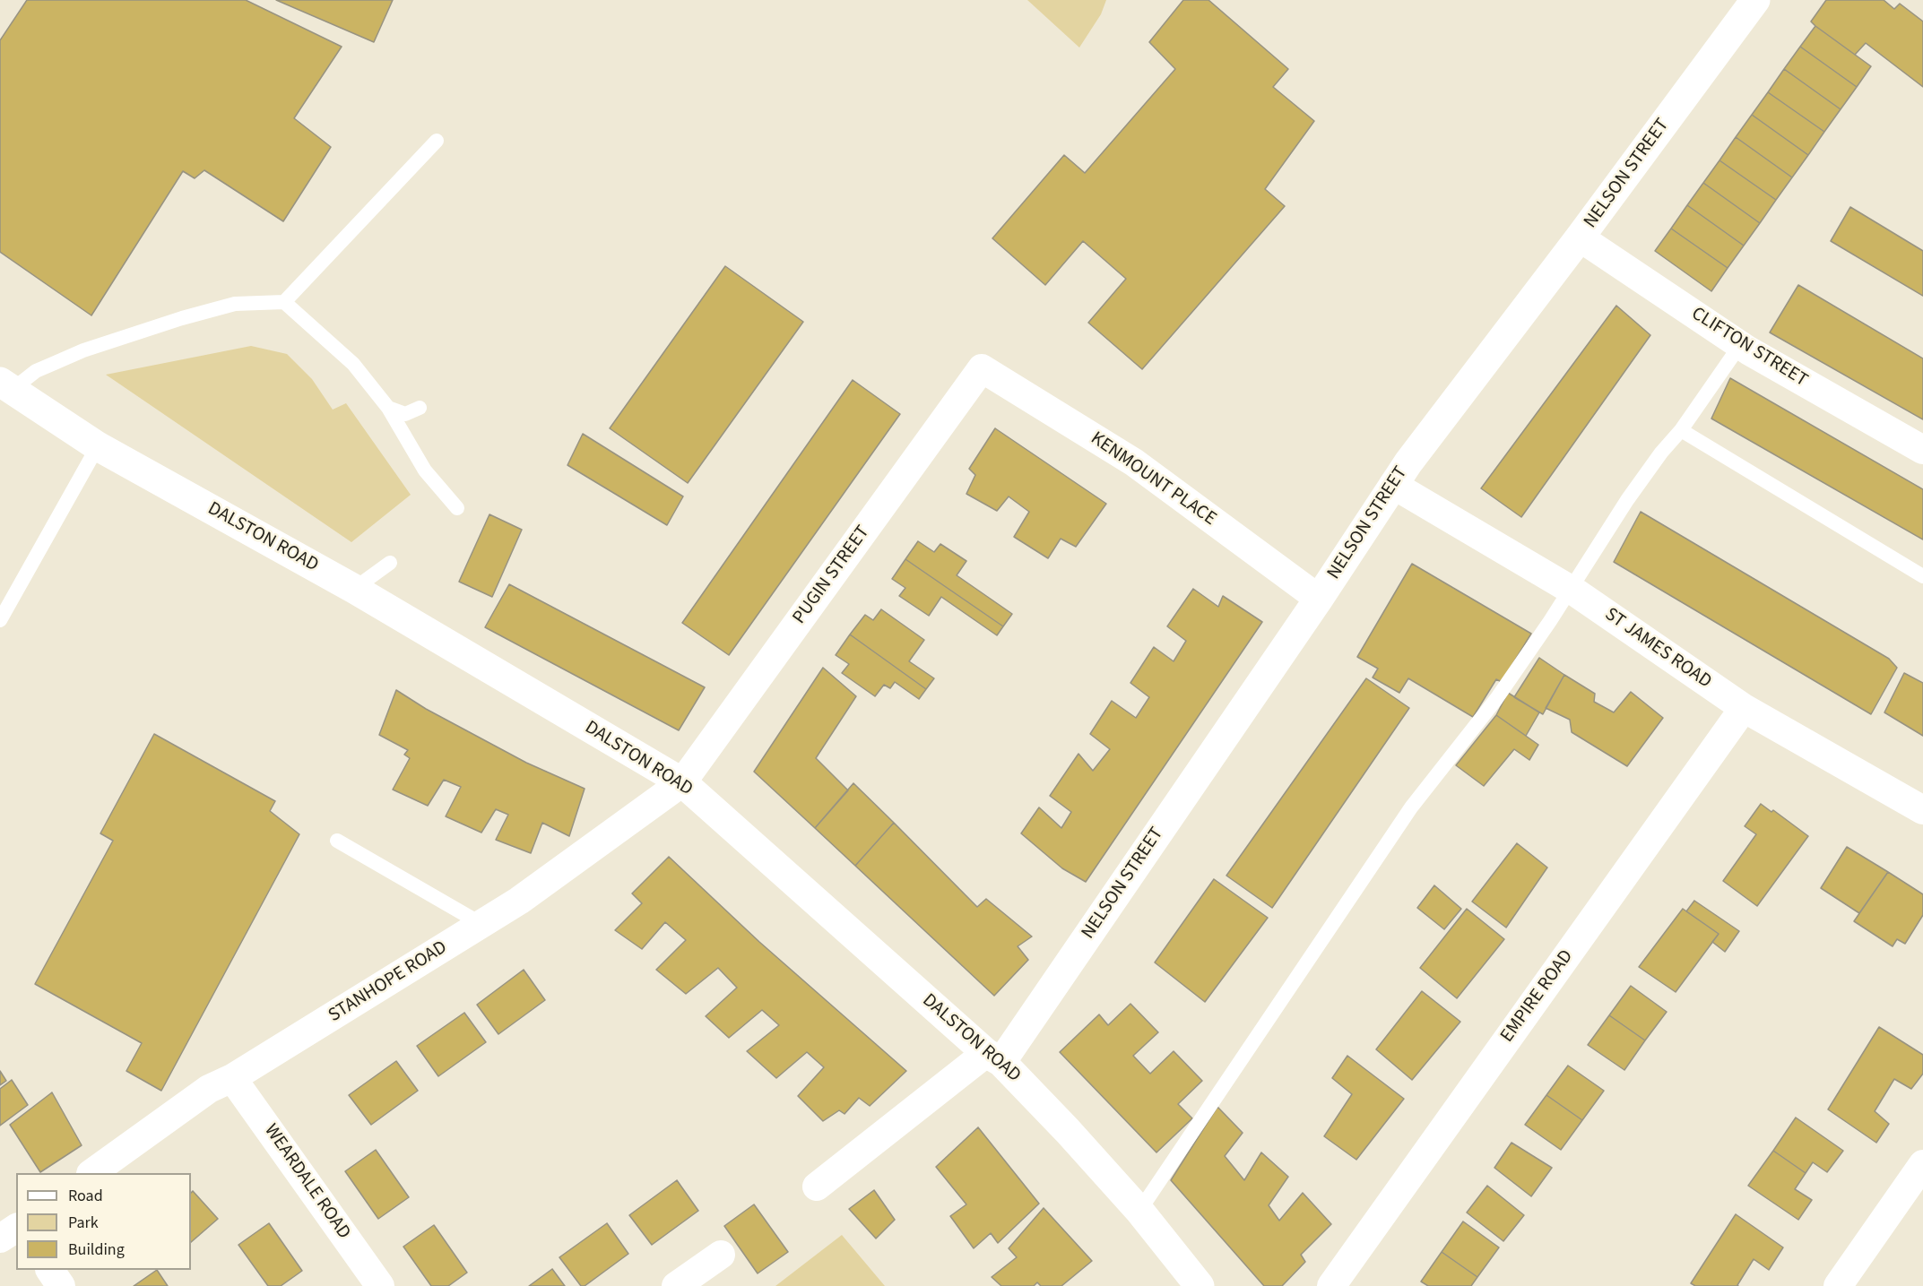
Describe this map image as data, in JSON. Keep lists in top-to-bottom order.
{
  "streets": {
    "main road": ["NELSON STREET", "DALSTON ROAD"],
    "street": [
      "CLIFTON STREET",
      "KENMOUNT PLACE",
      "PUGIN STREET",
      "ST JAMES ROAD",
      "STANHOPE ROAD",
      "EMPIRE ROAD",
      "WEARDALE ROAD"
    ]
  },
  "crossings": [
    ["NELSON STREET", "CLIFTON STREET"],
    ["NELSON STREET", "KENMOUNT PLACE"],
    ["NELSON STREET", "DALSTON ROAD"],
    ["NELSON STREET", "ST JAMES ROAD"],
    ["KENMOUNT PLACE", "PUGIN STREET"],
    ["DALSTON ROAD", "PUGIN STREET"],
    ["DALSTON ROAD", "STANHOPE ROAD"],
    ["PUGIN STREET", "STANHOPE ROAD"],
    ["ST JAMES ROAD", "EMPIRE ROAD"],
    ["STANHOPE ROAD", "WEARDALE ROAD"]
  ],
  "legend": ["Road", "Park", "Building"]
}
